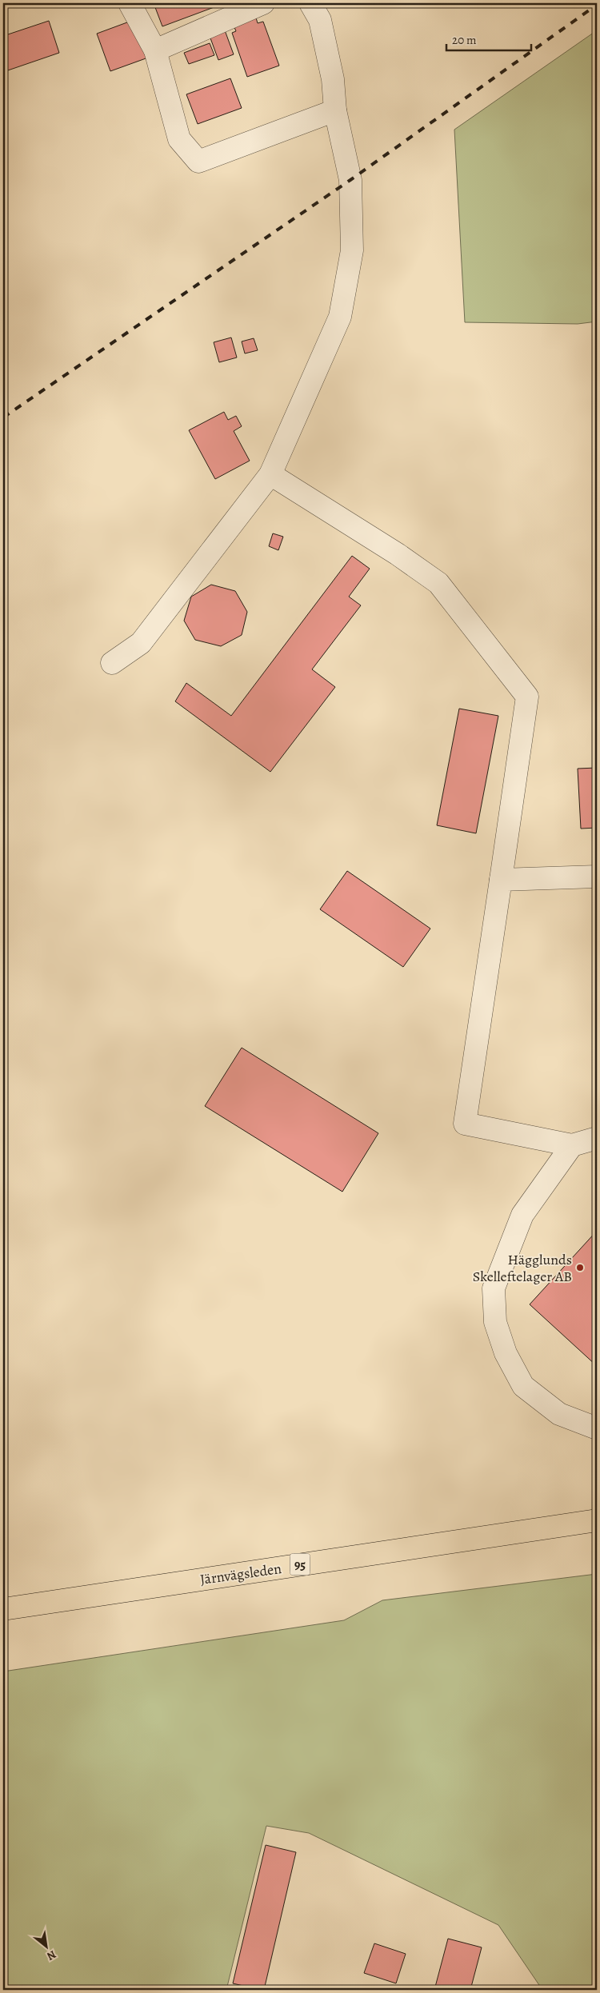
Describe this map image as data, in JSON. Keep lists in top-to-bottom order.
{
  "streets": {
    "main road": ["95", "Järnvägsleden"]
  },
  "places": ["Hägglunds Skelleftelager AB"],
  "scale_bar": "20 m",
  "north": "bottom right"
}
